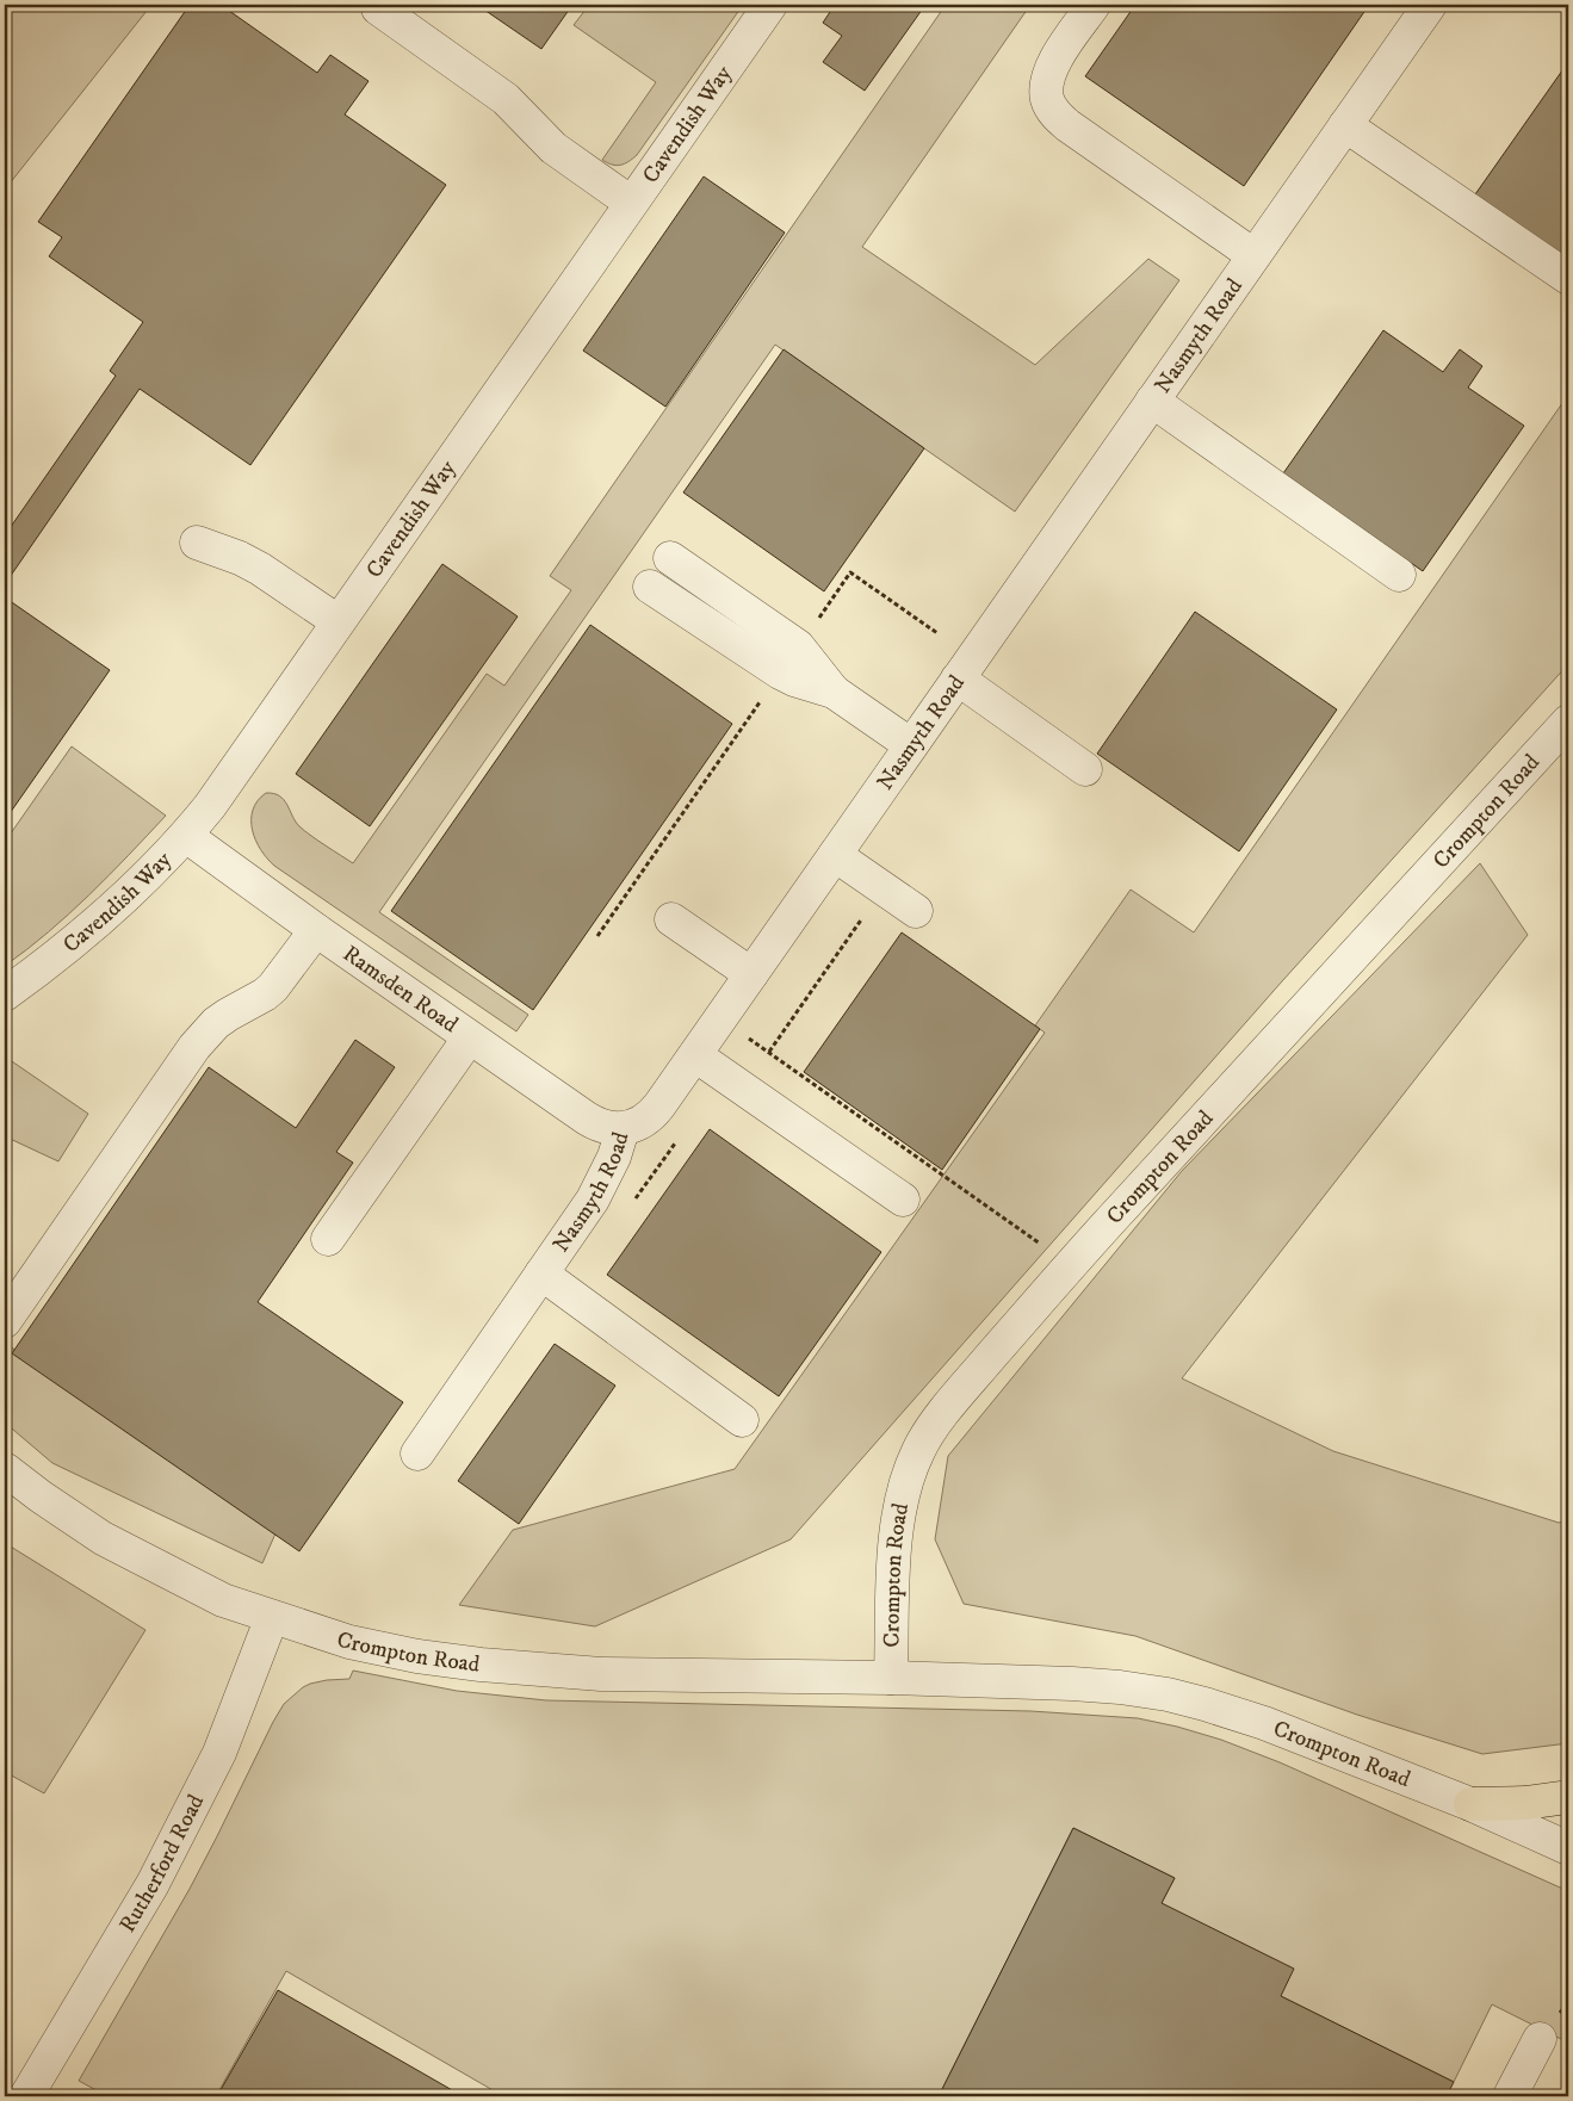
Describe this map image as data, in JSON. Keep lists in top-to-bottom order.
{
  "streets": {
    "street": [
      "Cavendish Way",
      "Nasmyth Road",
      "Crompton Road",
      "Ramsden Road",
      "Rutherford Road"
    ]
  },
  "crossings": [
    ["Cavendish Way", "Ramsden Road"],
    ["Nasmyth Road", "Ramsden Road"],
    ["Crompton Road", "Rutherford Road"]
  ]
}
